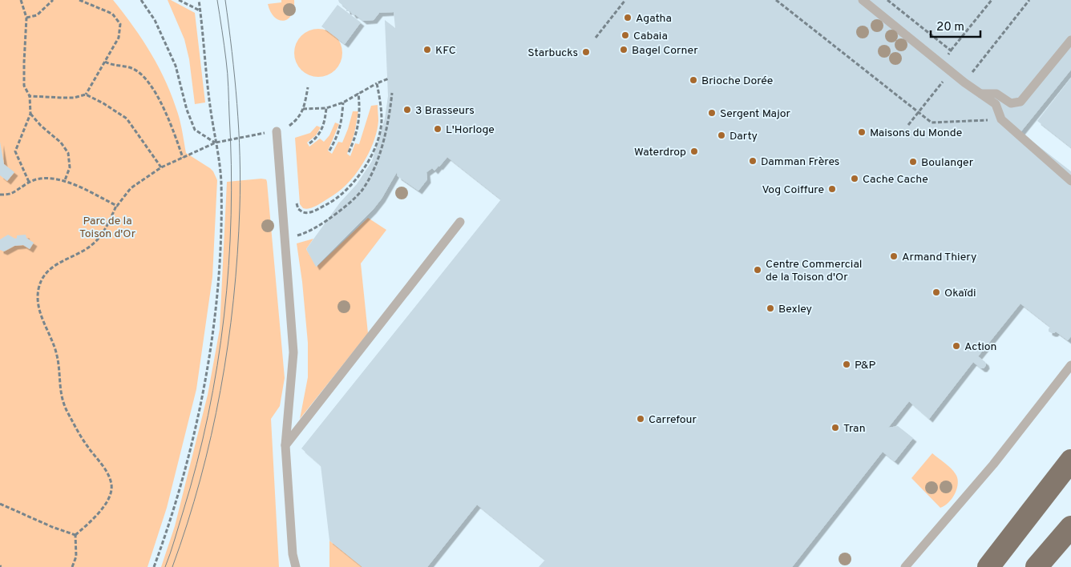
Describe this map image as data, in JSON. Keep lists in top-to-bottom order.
{
  "parks": ["Parc de la Toison d'Or"],
  "places": [
    "Agatha",
    "Cabaia",
    "KFC",
    "Bagel Corner",
    "Starbucks",
    "Brioche Dorée",
    "3 Brasseurs",
    "Sergent Major",
    "L'Horloge",
    "Maisons du Monde",
    "Darty",
    "Waterdrop",
    "Damman Frères",
    "Boulanger",
    "Cache Cache",
    "Vog Coiffure",
    "Armand Thiery",
    "Centre Commercial de la Toison d'Or",
    "Okaïdi",
    "Bexley",
    "Action",
    "P&P",
    "Carrefour",
    "Tran"
  ],
  "scale_bar": "20 m"
}
